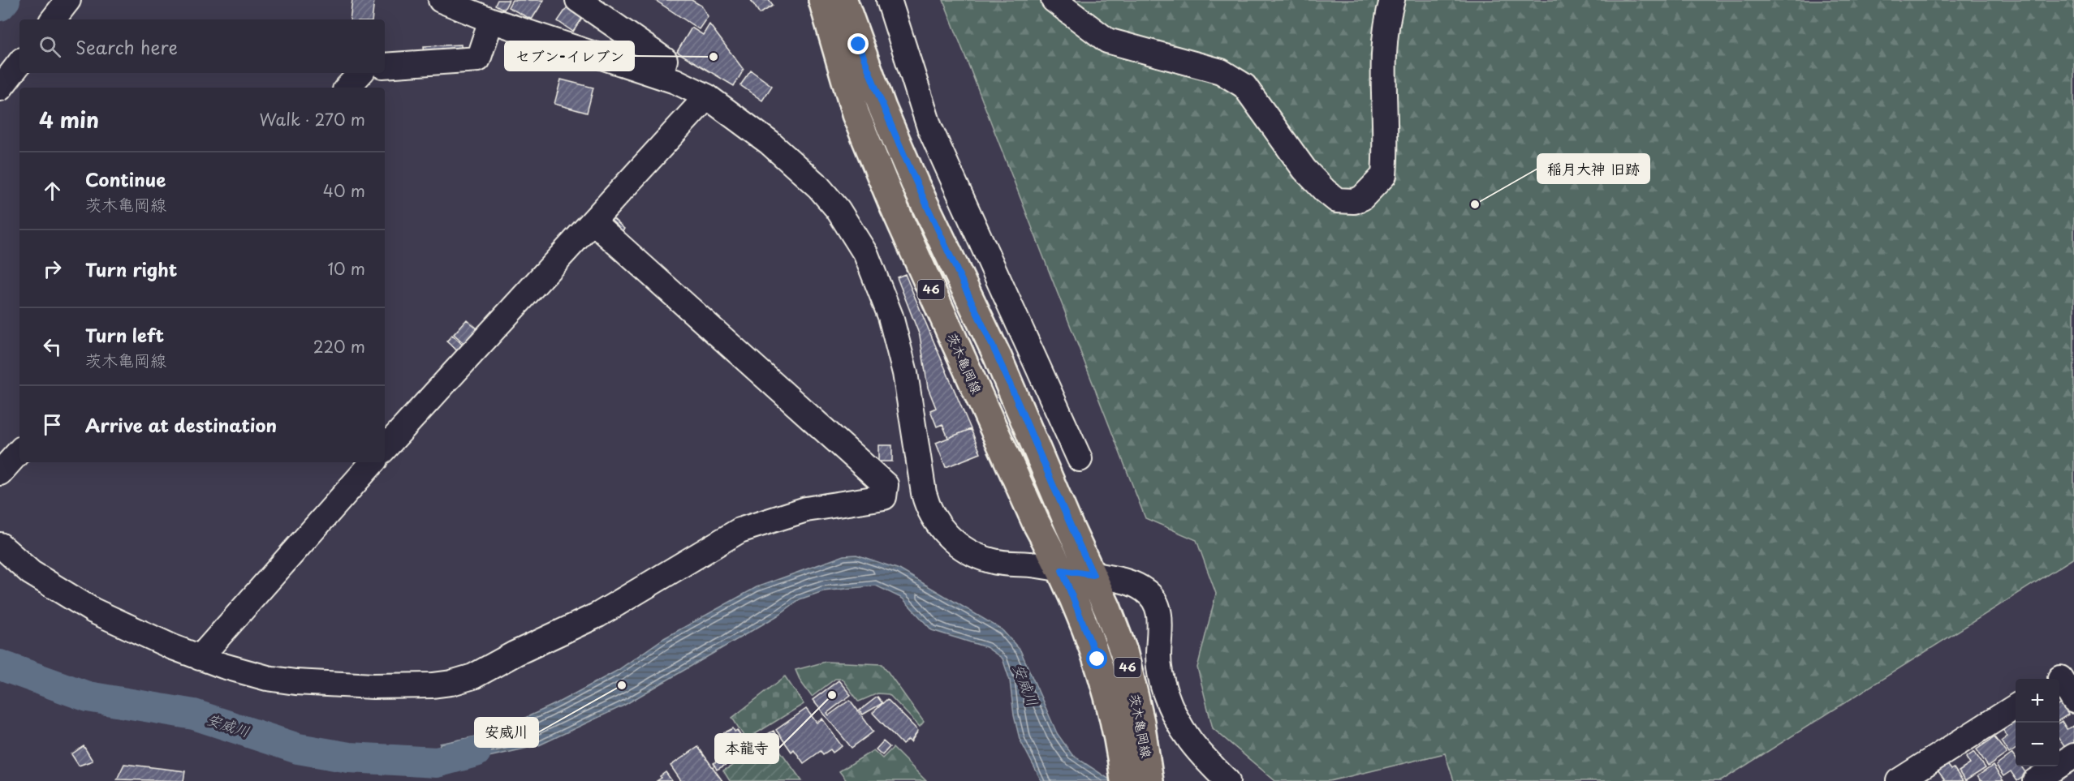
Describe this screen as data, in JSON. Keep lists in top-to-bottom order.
{
  "streets": {
    "main road": ["46", "茨木亀岡線"]
  },
  "water": ["安威川"],
  "places": [
    "セブン-イレブン",
    "稲月大神 旧跡",
    "安威川",
    "本龍寺"
  ],
  "page": {
    "search": "Search here",
    "heading": ["4 min", "Walk · 270 m"],
    "list": [
      ["Continue", "茨木亀岡線", "40 m"],
      ["Turn right", "10 m"],
      ["Turn left", "茨木亀岡線", "220 m"],
      "Arrive at destination"
    ],
    "map_buttons": ["+", "−"]
  }
}
